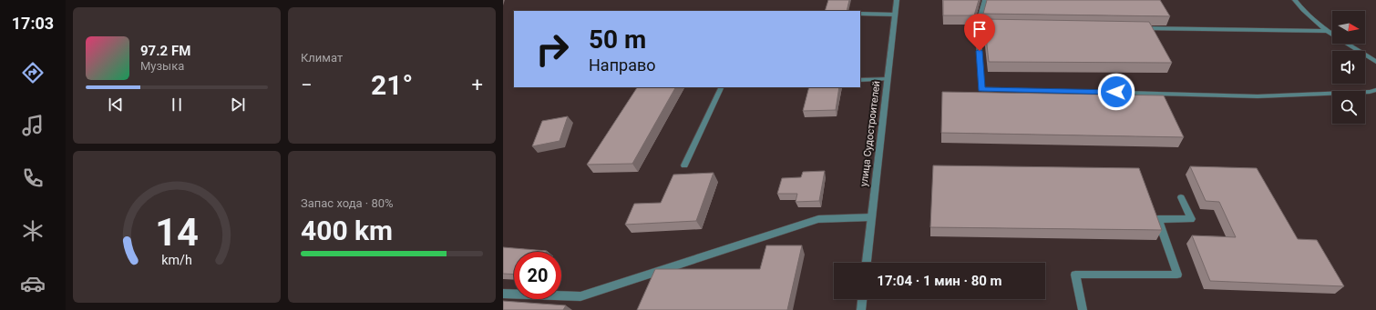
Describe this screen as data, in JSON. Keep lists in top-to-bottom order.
{
  "streets": {
    "street": ["улица Судостроителей"]
  },
  "north": "right",
  "page": {
    "tabs": "17:03",
    "tile": [
      "Климат",
      ["Запас хода · 80%", "400 km"]
    ],
    "turn": ["50 m", "Направо"],
    "song": ["97.2 FM", "Музыка"],
    "heat": ["−", "21°", "+"],
    "limit": "20",
    "trip": "17:04 · 1 мин · 80 m",
    "gauge": ["14", "km/h"]
  }
}
